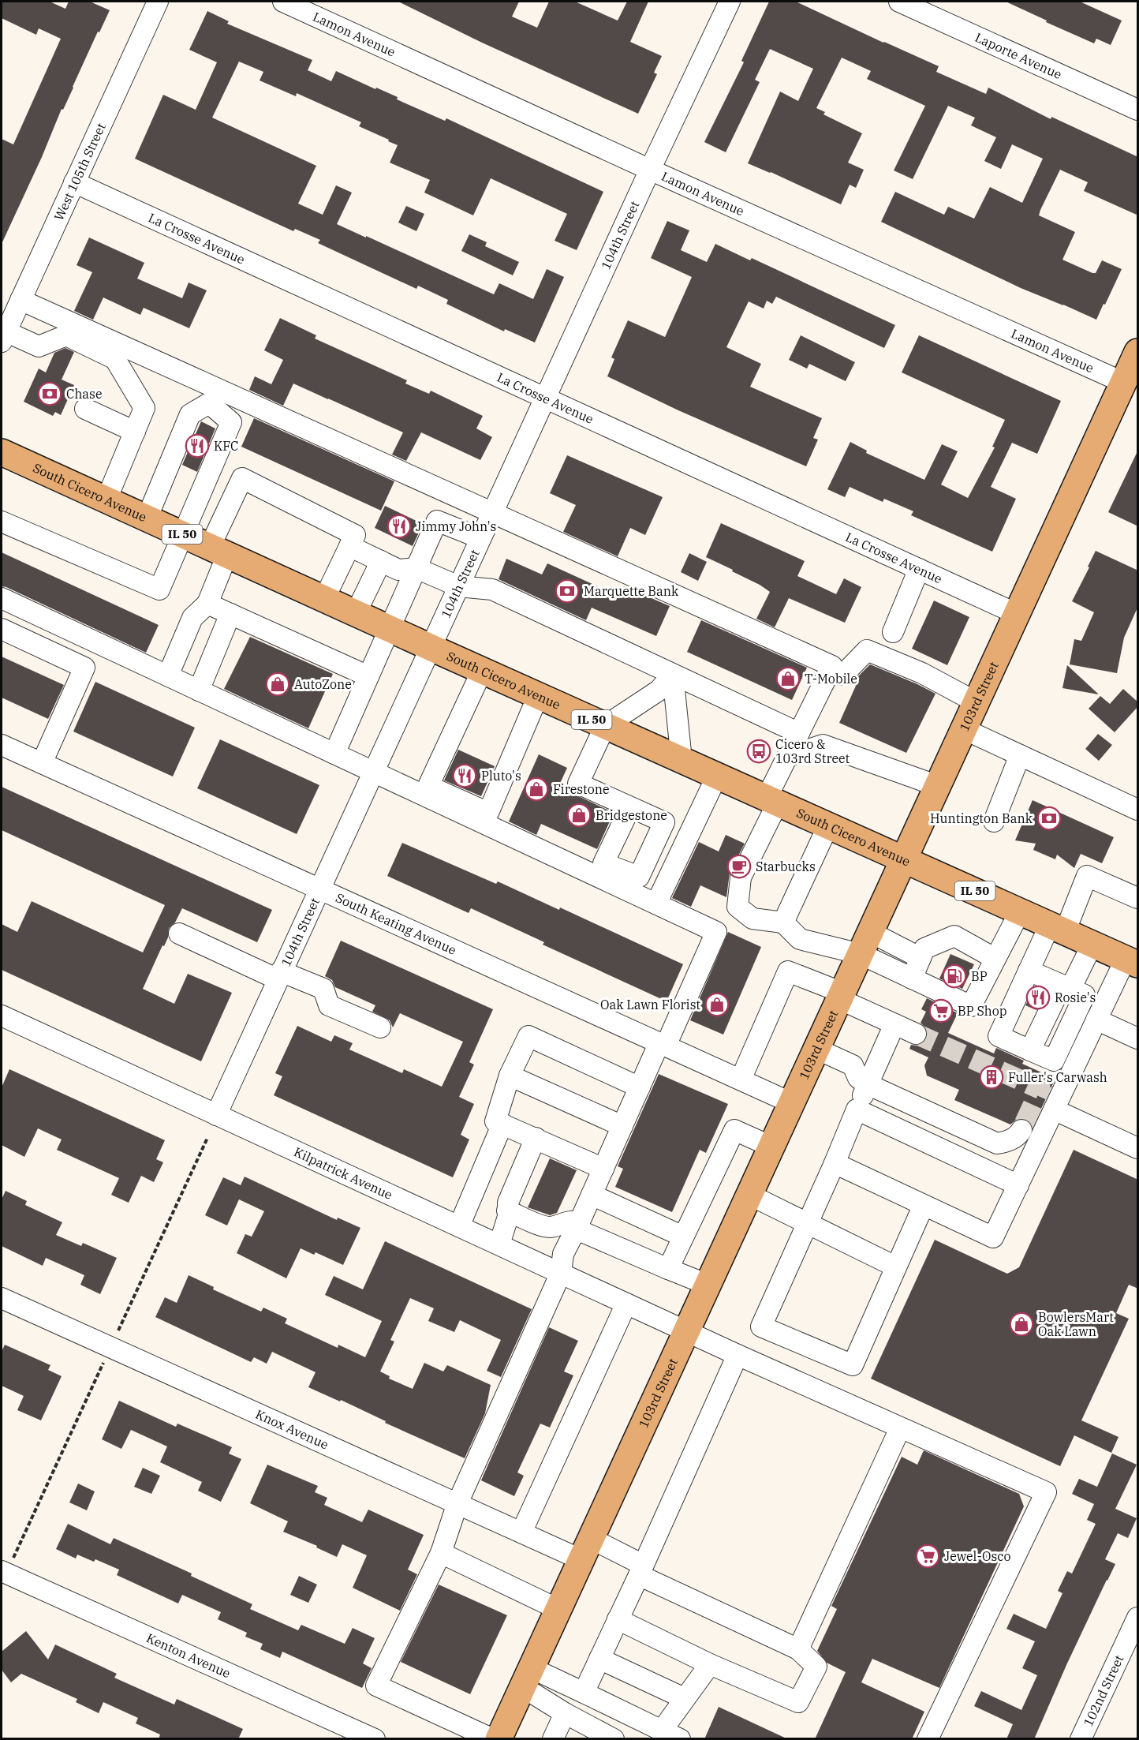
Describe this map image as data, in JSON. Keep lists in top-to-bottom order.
{
  "streets": {
    "main road": ["South Cicero Avenue", "IL 50", "103rd Street"],
    "street": [
      "Lamon Avenue",
      "Laporte Avenue",
      "West 105th Street",
      "104th Street",
      "La Crosse Avenue",
      "South Keating Avenue",
      "Kilpatrick Avenue",
      "Knox Avenue",
      "Kenton Avenue",
      "102nd Street"
    ]
  },
  "crossings": [
    ["Lamon Avenue", "104th Street"],
    ["Lamon Avenue", "103rd Street"],
    ["West 105th Street", "La Crosse Avenue"],
    ["104th Street", "La Crosse Avenue"],
    ["104th Street", "South Cicero Avenue"],
    ["104th Street", "South Keating Avenue"],
    ["104th Street", "Kilpatrick Avenue"],
    ["La Crosse Avenue", "103rd Street"],
    ["South Cicero Avenue", "103rd Street"],
    ["103rd Street", "South Keating Avenue"],
    ["103rd Street", "Kilpatrick Avenue"],
    ["103rd Street", "Knox Avenue"]
  ],
  "places": {
    "bank": ["Chase", "Marquette Bank", "Huntington Bank"],
    "restaurant": [
      "KFC",
      "Jimmy John's",
      "Pluto's",
      "Rosie's"
    ],
    "shop": [
      "T-Mobile",
      "AutoZone",
      "Firestone",
      "Bridgestone",
      "Oak Lawn Florist",
      "BowlersMart Oak Lawn"
    ],
    "bus stop": ["Cicero & 103rd Street"],
    "cafe": ["Starbucks"],
    "fuel station": ["BP"],
    "supermarket": ["BP Shop", "Jewel-Osco"],
    "building": ["Fuller's Carwash"]
  }
}
